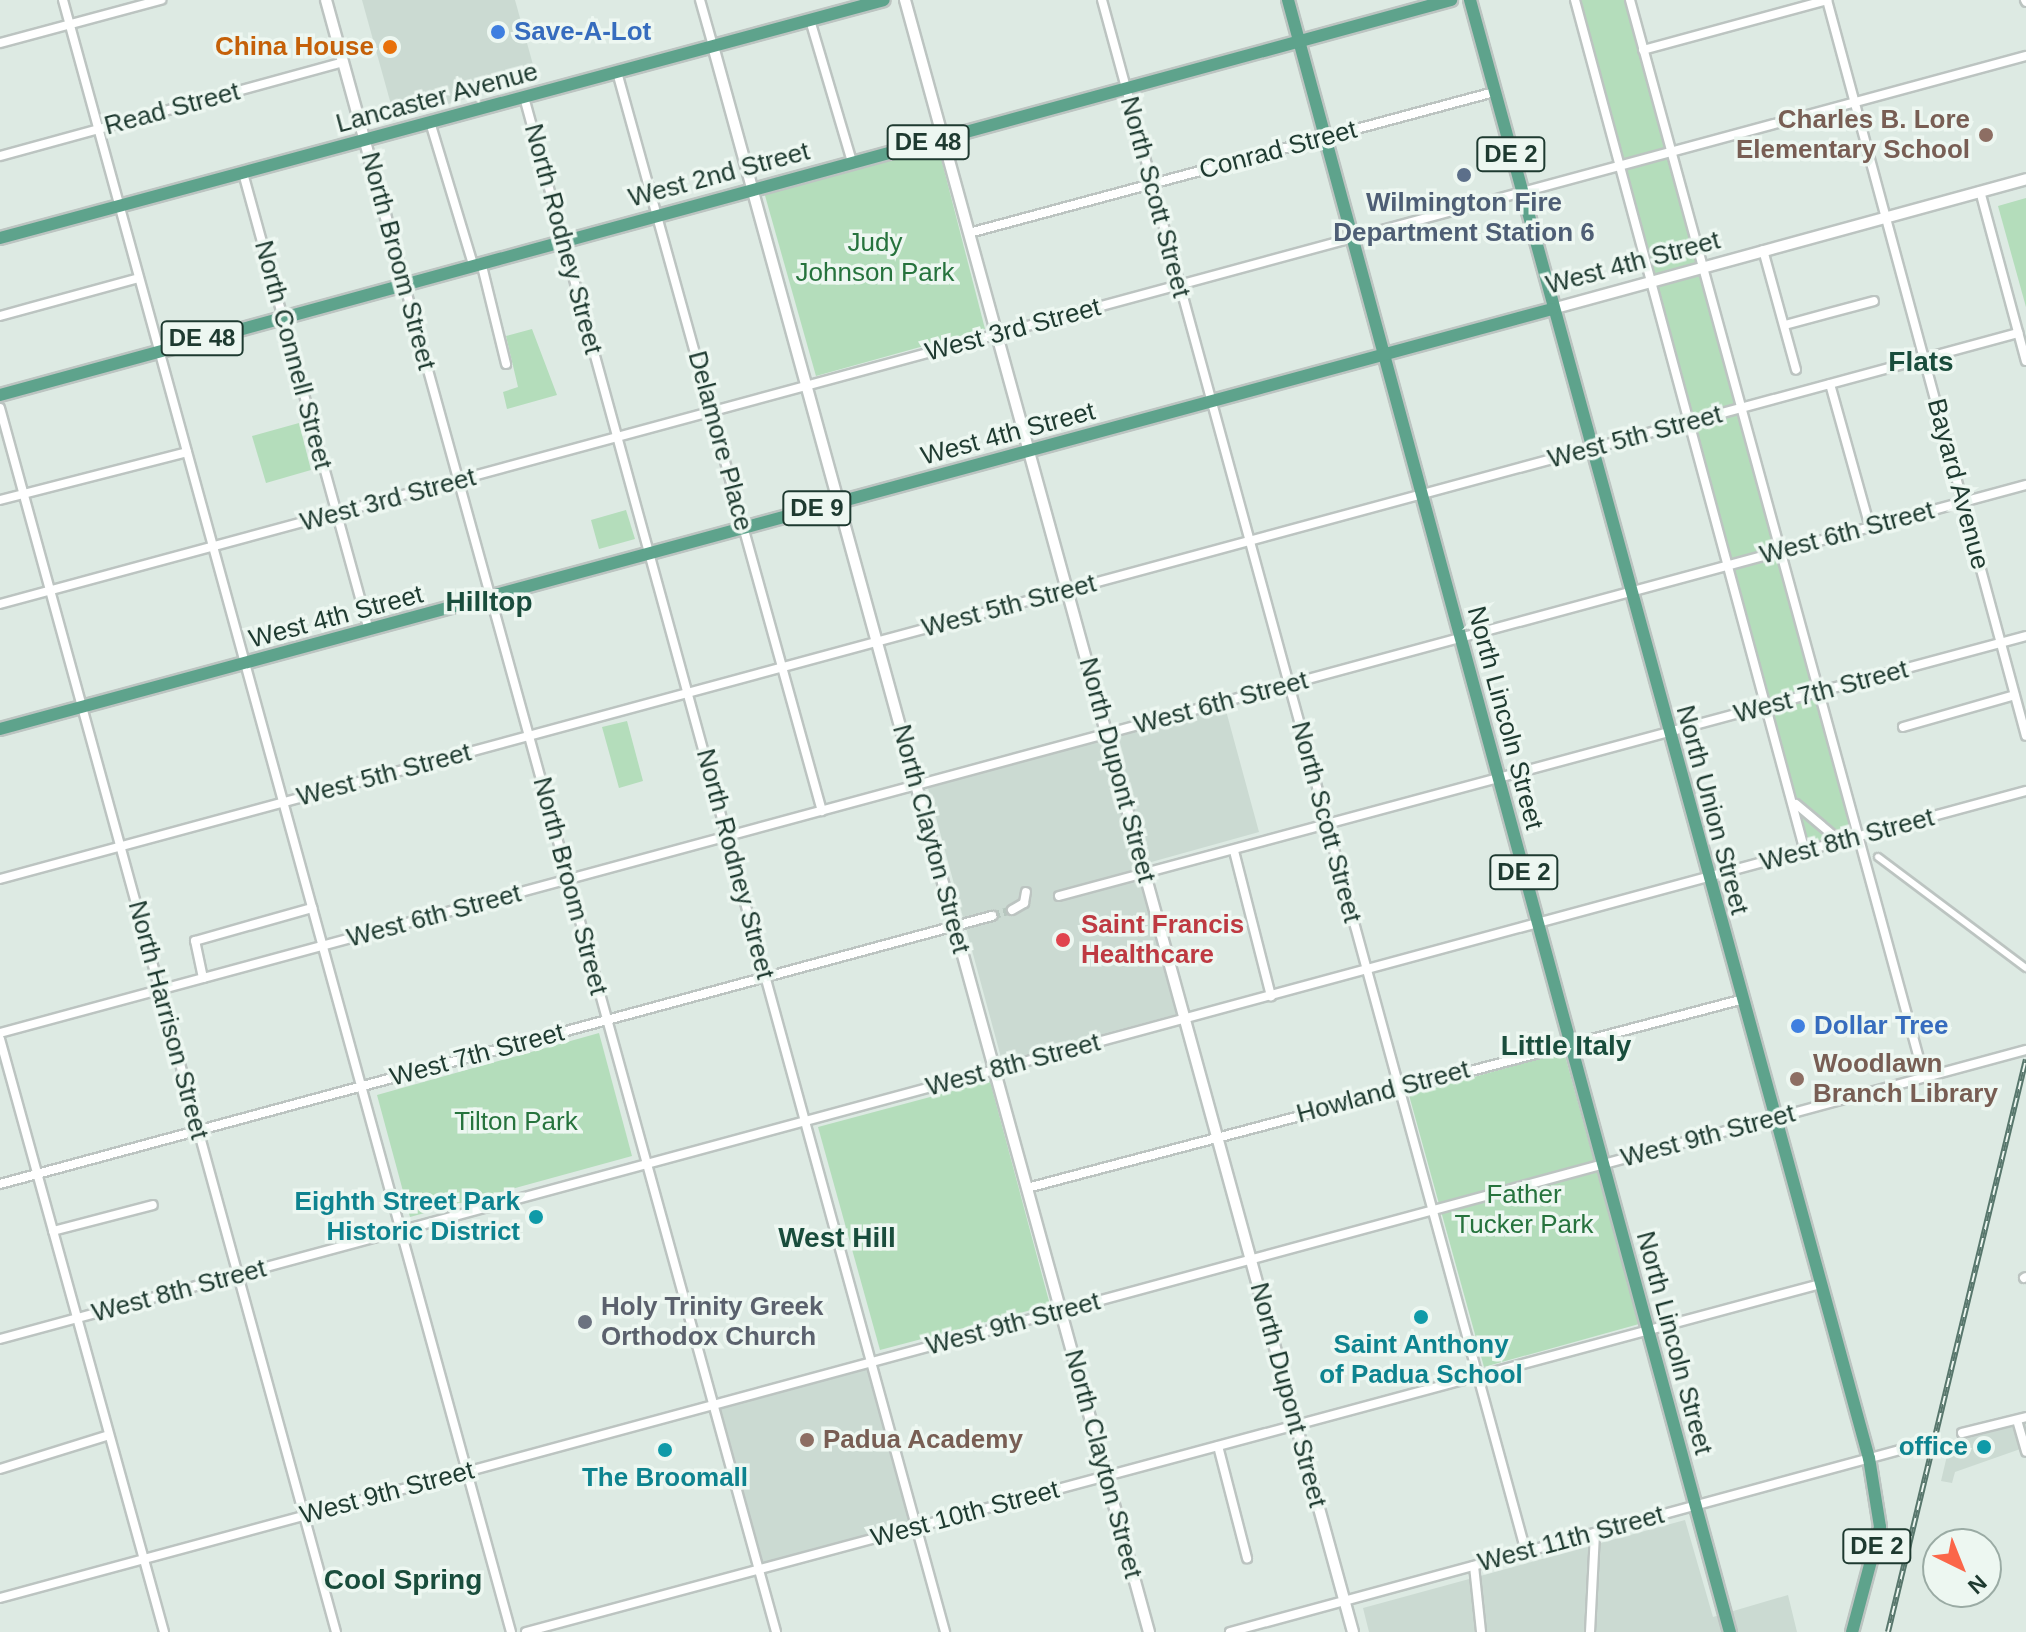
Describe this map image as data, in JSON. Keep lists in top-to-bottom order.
{
  "streets": {
    "main road": [
      "Lancaster Avenue",
      "DE 48",
      "DE 2",
      "West 2nd Street",
      "West 4th Street",
      "DE 9",
      "North Lincoln Street",
      "North Union Street"
    ],
    "street": [
      "Read Street",
      "Conrad Street",
      "North Scott Street",
      "North Rodney Street",
      "North Broom Street",
      "West 3rd Street",
      "North Connell Street",
      "West 5th Street",
      "Delamore Place",
      "Bayard Avenue",
      "West 6th Street",
      "West 7th Street",
      "North Dupont Street",
      "North Clayton Street",
      "West 8th Street",
      "North Harrison Street",
      "Howland Street",
      "West 9th Street",
      "West 10th Street",
      "West 11th Street"
    ]
  },
  "crossings": [
    ["Lancaster Avenue", "North Rodney Street"],
    ["Lancaster Avenue", "North Broom Street"],
    ["Lancaster Avenue", "North Connell Street"],
    ["Lancaster Avenue", "Delamore Place"],
    ["Lancaster Avenue", "North Clayton Street"],
    ["Read Street", "North Broom Street"],
    ["Conrad Street", "North Scott Street"],
    ["Conrad Street", "North Lincoln Street"],
    ["Conrad Street", "North Dupont Street"],
    ["Conrad Street", "North Union Street"],
    ["West 2nd Street", "North Scott Street"],
    ["West 2nd Street", "North Rodney Street"],
    ["West 2nd Street", "North Broom Street"],
    ["West 2nd Street", "North Connell Street"],
    ["West 2nd Street", "Delamore Place"],
    ["West 2nd Street", "North Lincoln Street"],
    ["West 2nd Street", "North Dupont Street"],
    ["West 2nd Street", "North Clayton Street"],
    ["North Scott Street", "West 4th Street"],
    ["North Scott Street", "West 3rd Street"],
    ["North Scott Street", "West 5th Street"],
    ["North Scott Street", "West 6th Street"],
    ["North Scott Street", "West 7th Street"],
    ["North Scott Street", "West 8th Street"],
    ["North Scott Street", "Howland Street"],
    ["North Scott Street", "West 9th Street"],
    ["North Scott Street", "West 10th Street"],
    ["North Scott Street", "West 11th Street"],
    ["North Rodney Street", "West 4th Street"],
    ["North Rodney Street", "West 3rd Street"],
    ["North Rodney Street", "West 5th Street"],
    ["North Rodney Street", "West 6th Street"],
    ["North Rodney Street", "West 7th Street"],
    ["North Rodney Street", "West 8th Street"],
    ["North Rodney Street", "West 9th Street"],
    ["North Rodney Street", "West 10th Street"],
    ["North Broom Street", "West 4th Street"],
    ["North Broom Street", "West 3rd Street"],
    ["North Broom Street", "West 5th Street"],
    ["North Broom Street", "West 6th Street"],
    ["North Broom Street", "West 7th Street"],
    ["North Broom Street", "West 8th Street"],
    ["North Broom Street", "West 9th Street"],
    ["North Broom Street", "West 10th Street"],
    ["West 4th Street", "North Connell Street"],
    ["West 4th Street", "Delamore Place"],
    ["West 4th Street", "Bayard Avenue"],
    ["West 4th Street", "North Lincoln Street"],
    ["West 4th Street", "North Dupont Street"],
    ["West 4th Street", "North Union Street"],
    ["West 4th Street", "North Clayton Street"],
    ["West 4th Street", "North Harrison Street"],
    ["West 3rd Street", "North Connell Street"],
    ["West 3rd Street", "Delamore Place"],
    ["West 3rd Street", "Bayard Avenue"],
    ["West 3rd Street", "North Lincoln Street"],
    ["West 3rd Street", "North Dupont Street"],
    ["West 3rd Street", "North Union Street"],
    ["West 3rd Street", "North Clayton Street"],
    ["West 3rd Street", "North Harrison Street"],
    ["West 5th Street", "Delamore Place"],
    ["West 5th Street", "Bayard Avenue"],
    ["West 5th Street", "North Lincoln Street"],
    ["West 5th Street", "North Dupont Street"],
    ["West 5th Street", "North Union Street"],
    ["West 5th Street", "North Clayton Street"],
    ["West 5th Street", "North Harrison Street"],
    ["Delamore Place", "West 6th Street"],
    ["Bayard Avenue", "West 6th Street"],
    ["Bayard Avenue", "West 7th Street"],
    ["West 6th Street", "North Lincoln Street"],
    ["West 6th Street", "North Dupont Street"],
    ["West 6th Street", "North Union Street"],
    ["West 6th Street", "North Clayton Street"],
    ["West 6th Street", "North Harrison Street"],
    ["West 7th Street", "North Lincoln Street"],
    ["West 7th Street", "North Dupont Street"],
    ["West 7th Street", "North Union Street"],
    ["West 7th Street", "North Clayton Street"],
    ["West 7th Street", "North Harrison Street"],
    ["North Lincoln Street", "West 8th Street"],
    ["North Lincoln Street", "Howland Street"],
    ["North Lincoln Street", "West 9th Street"],
    ["North Lincoln Street", "West 10th Street"],
    ["North Lincoln Street", "West 11th Street"],
    ["North Dupont Street", "West 8th Street"],
    ["North Dupont Street", "Howland Street"],
    ["North Dupont Street", "West 9th Street"],
    ["North Dupont Street", "West 10th Street"],
    ["North Dupont Street", "West 11th Street"],
    ["North Union Street", "West 8th Street"],
    ["North Union Street", "Howland Street"],
    ["North Union Street", "West 9th Street"],
    ["North Union Street", "West 10th Street"],
    ["North Union Street", "West 11th Street"],
    ["North Clayton Street", "West 8th Street"],
    ["North Clayton Street", "Howland Street"],
    ["North Clayton Street", "West 9th Street"],
    ["North Clayton Street", "West 10th Street"],
    ["West 8th Street", "North Harrison Street"],
    ["North Harrison Street", "West 9th Street"]
  ],
  "districts": [
    "Flats",
    "Hilltop",
    "Little Italy",
    "West Hill",
    "Cool Spring"
  ],
  "parks": ["Judy Johnson Park", "Tilton Park", "Father Tucker Park"],
  "places": [
    "Save-A-Lot",
    "China House",
    "Charles B. Lore Elementary School",
    "Wilmington Fire Department Station 6",
    "Saint Francis Healthcare",
    "Dollar Tree",
    "Woodlawn Branch Library",
    "Eighth Street Park Historic District",
    "Saint Anthony of Padua School",
    "Holy Trinity Greek Orthodox Church",
    "Padua Academy",
    "office",
    "The Broomall"
  ],
  "north": "bottom right"
}
